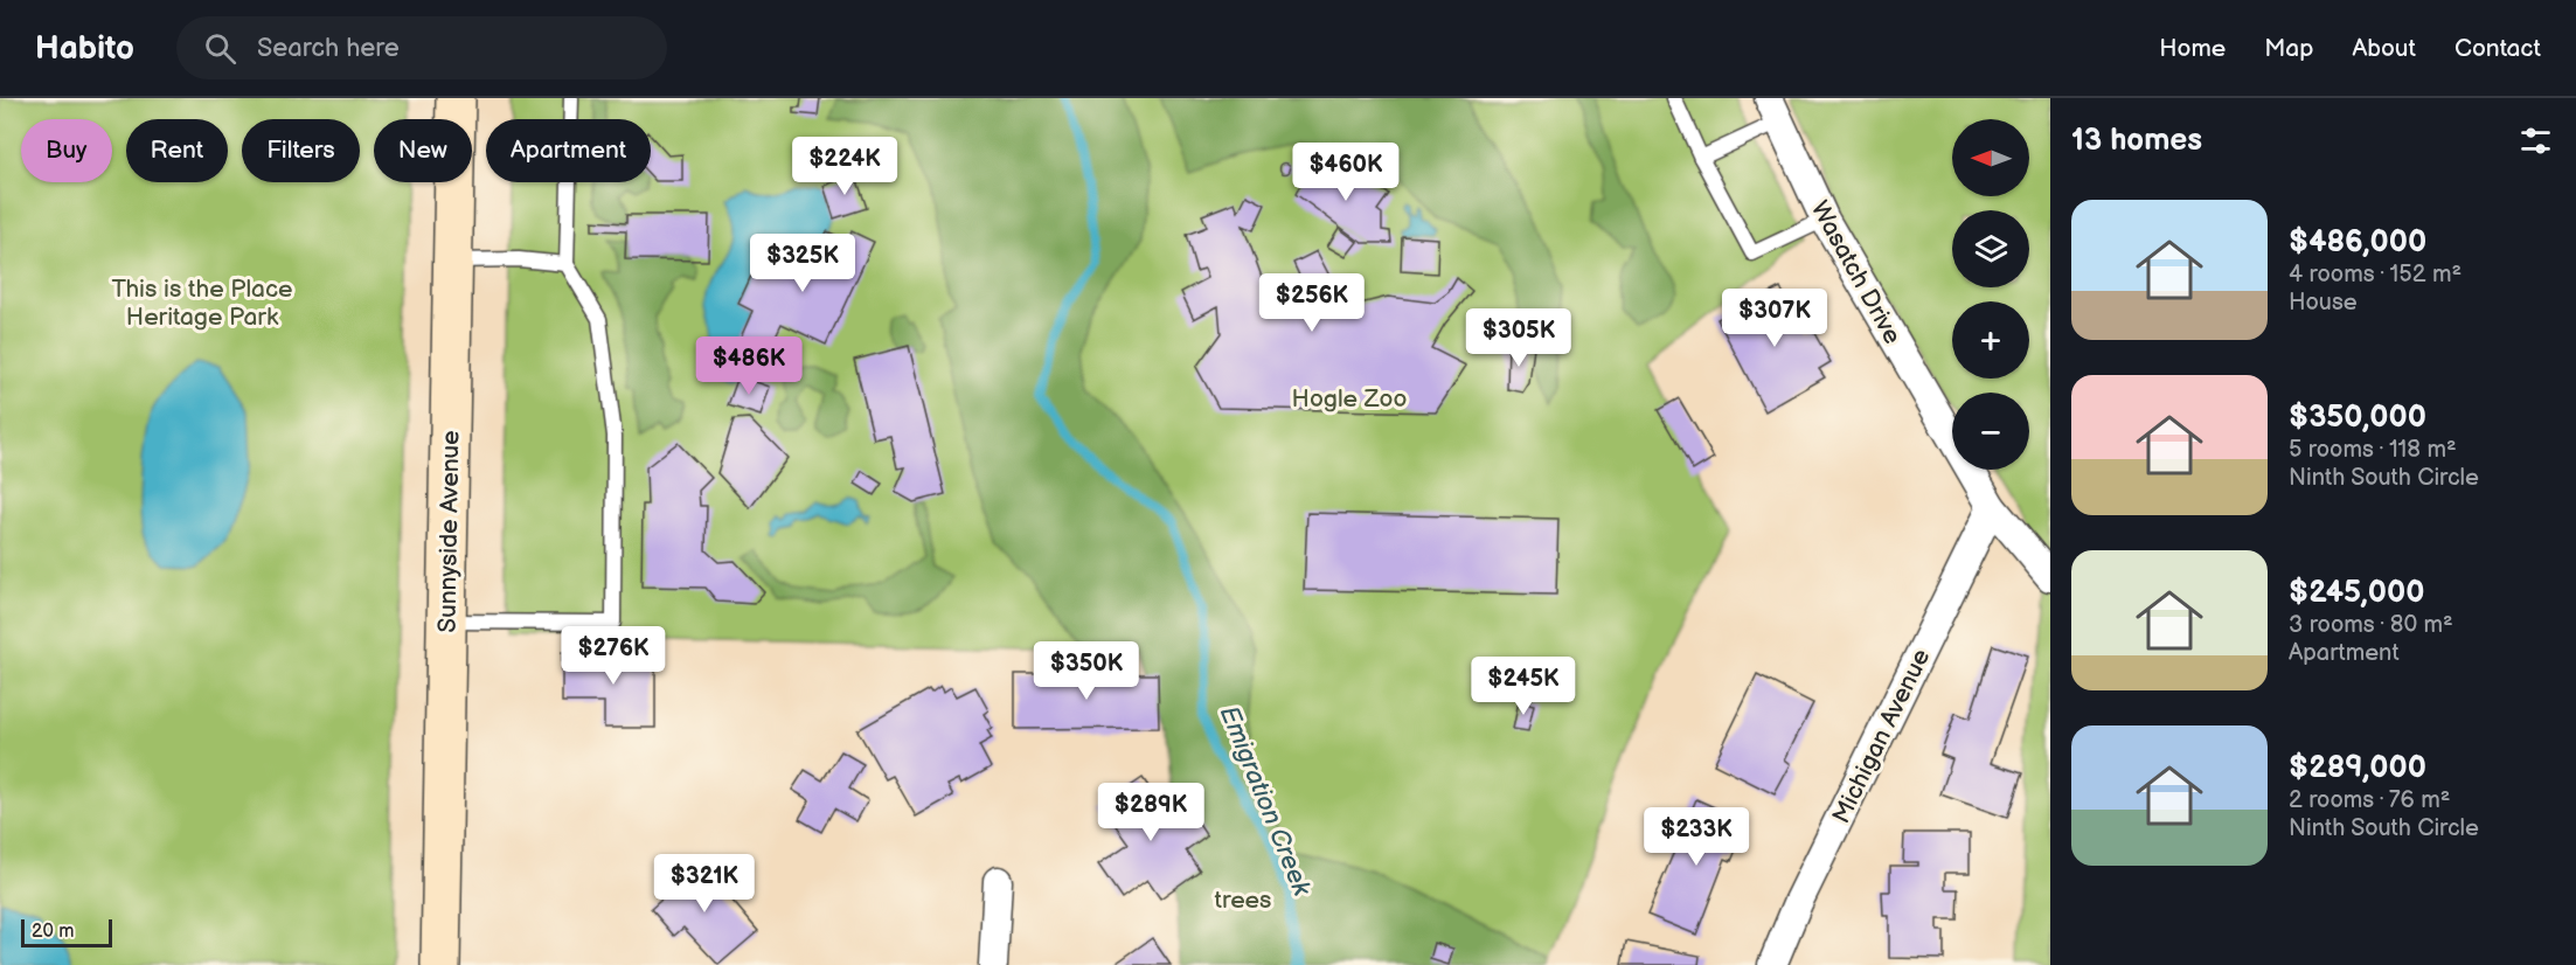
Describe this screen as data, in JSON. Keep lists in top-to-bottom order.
{
  "streets": {
    "main road": ["Sunnyside Avenue"],
    "street": ["Wasatch Drive", "Michigan Avenue"]
  },
  "crossings": [
    ["Wasatch Drive", "Michigan Avenue"]
  ],
  "water": ["Emigration Creek"],
  "parks": ["This is the Place Heritage Park", "Hogle Zoo", "trees"],
  "scale_bar": "20 m",
  "north": "left",
  "page": {
    "header": "Habito",
    "search": "Search here",
    "nav": [
      "Home",
      "Map",
      "About",
      "Contact"
    ],
    "heading": "13 homes",
    "map_buttons": ["+", "−"],
    "chip": [
      "Buy",
      "Rent",
      "Filters",
      "New",
      "Apartment"
    ],
    "price": [
      "$224K",
      "$460K",
      "$325K",
      "$256K",
      "$307K",
      "$305K",
      "$486K",
      "$276K",
      "$350K",
      "$245K",
      "$289K",
      "$233K",
      "$321K"
    ],
    "list": [
      {
        "name": "$486,000",
        "note": "4 rooms · 152 m² · House"
      },
      {
        "name": "$350,000",
        "note": "5 rooms · 118 m² · Ninth South Circle"
      },
      {
        "name": "$245,000",
        "note": "3 rooms · 80 m² · Apartment"
      },
      {
        "name": "$289,000",
        "note": "2 rooms · 76 m² · Ninth South Circle"
      }
    ],
    "scale": "20 m"
  }
}
